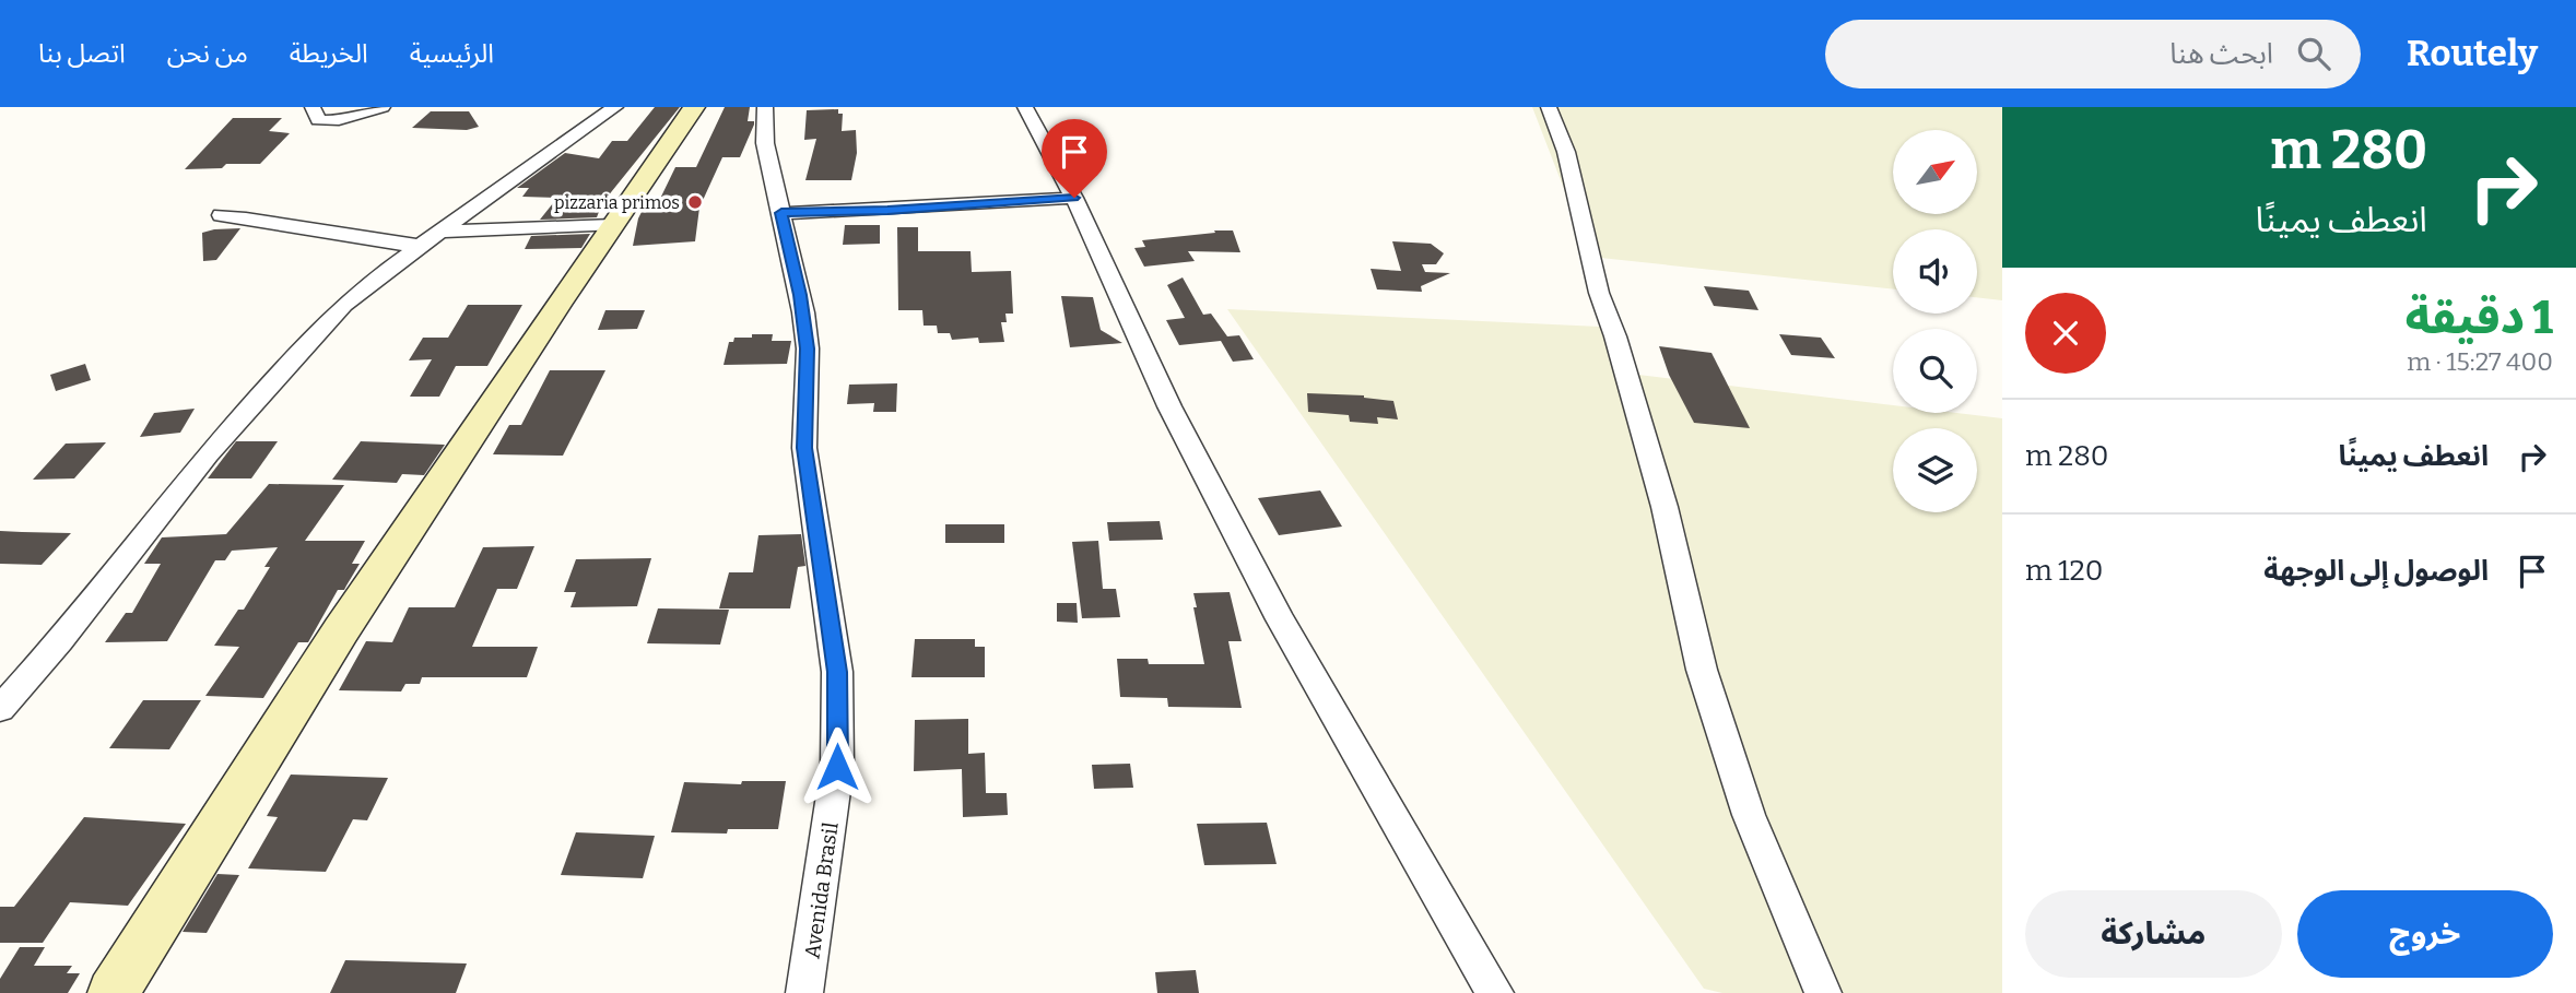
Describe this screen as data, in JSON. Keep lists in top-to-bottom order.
{
  "streets": {
    "street": ["Avenida Brasil"]
  },
  "places": ["pizzaria primos"],
  "north": "top right",
  "page": {
    "header": "Routely",
    "search": "ابحث هنا",
    "nav": [
      "الرئيسية",
      "الخريطة",
      "من نحن",
      "اتصل بنا"
    ],
    "turn": ["280 m", "انعطف يمينًا"],
    "heading": ["1 دقيقة", "400 m · 15:27"],
    "list": [
      {
        "name": "انعطف يمينًا",
        "value": "280 m"
      },
      {
        "name": "الوصول إلى الوجهة",
        "value": "120 m"
      }
    ],
    "buttons": ["خروج", "مشاركة"]
  }
}
